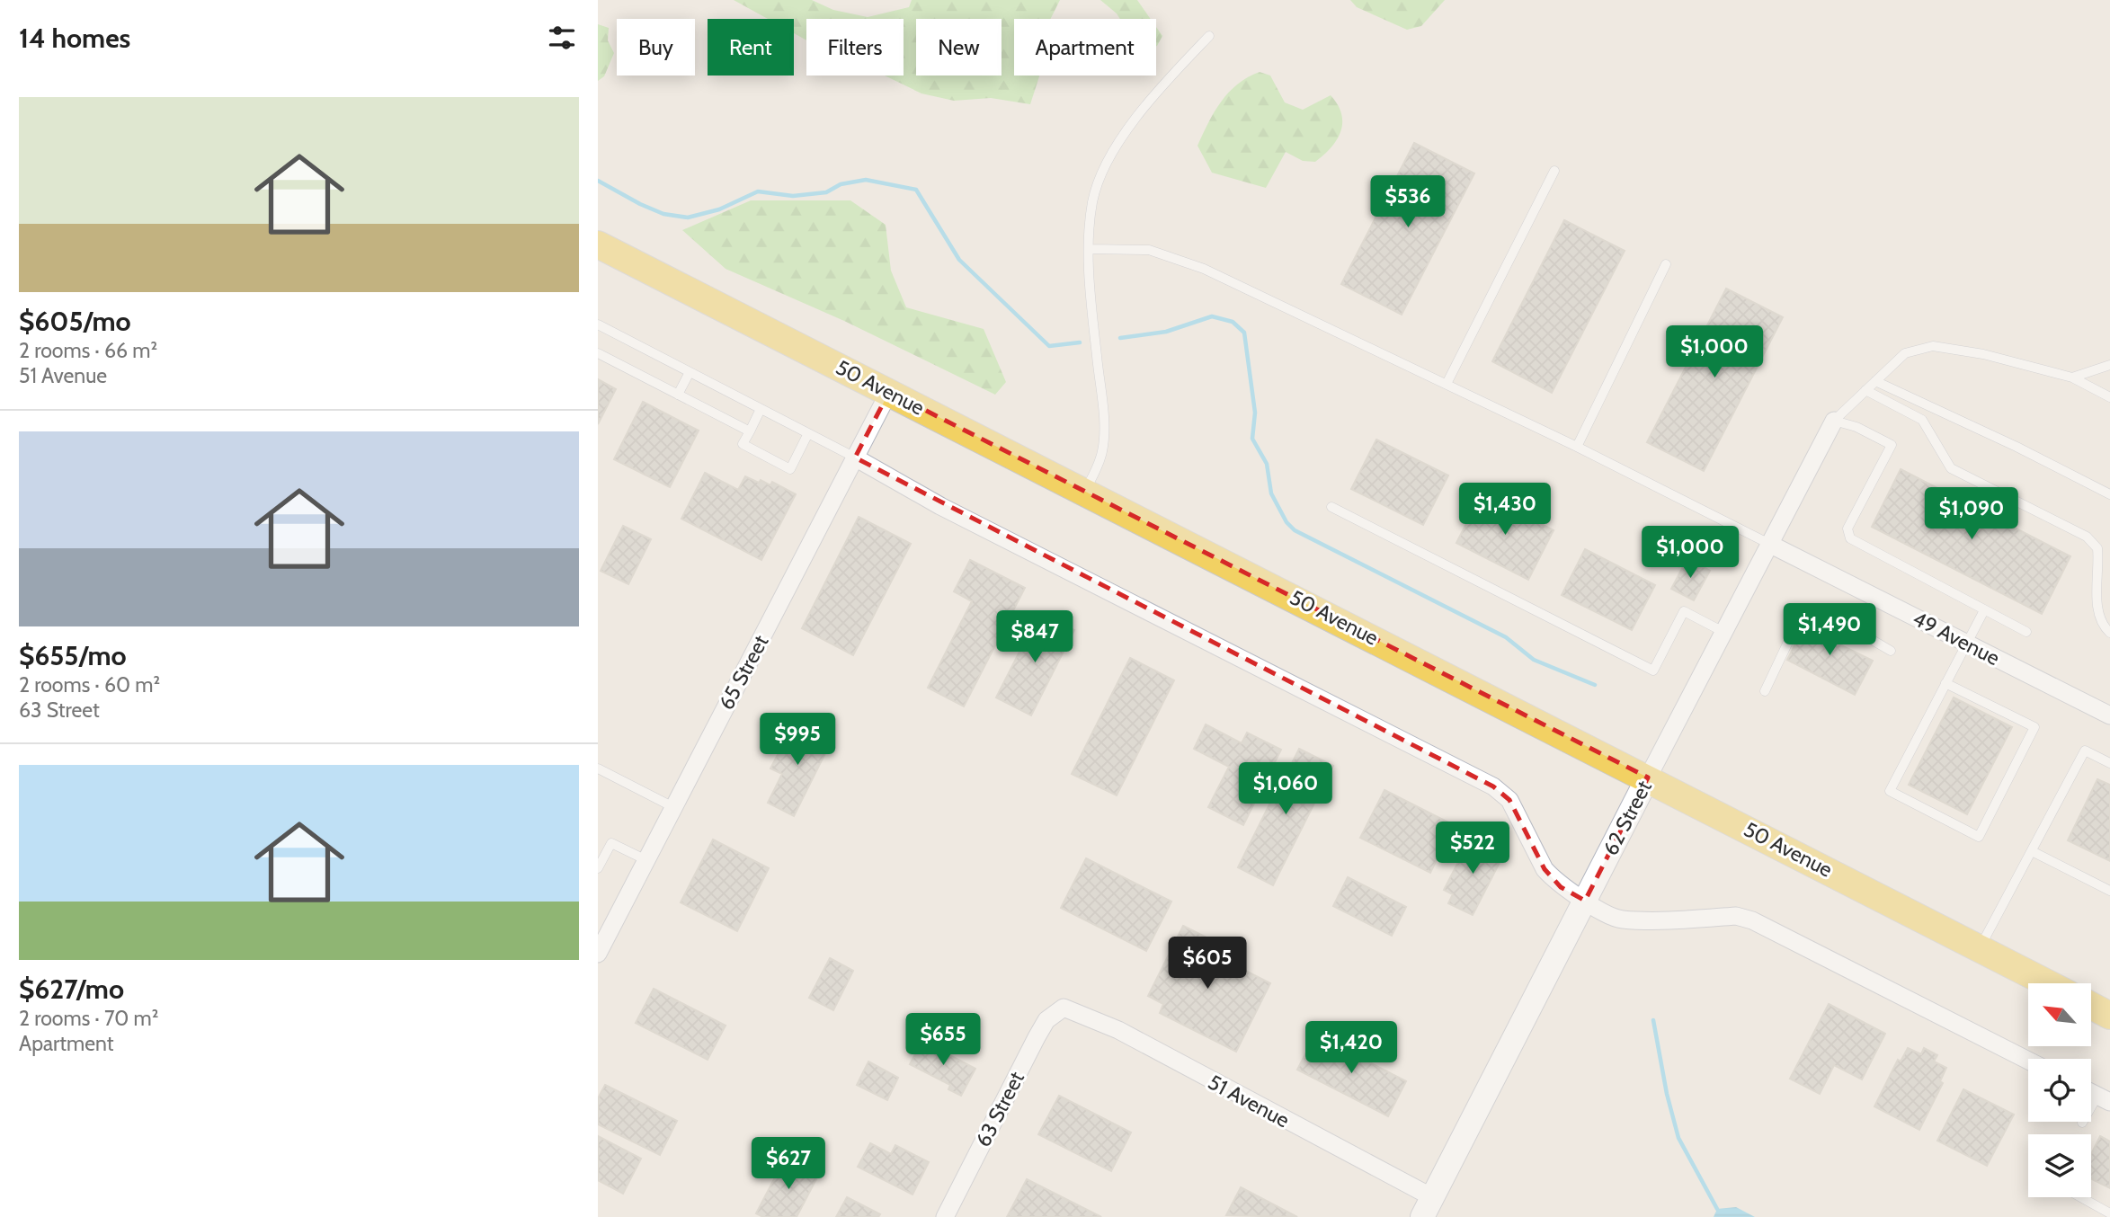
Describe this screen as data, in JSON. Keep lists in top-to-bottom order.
{
  "streets": {
    "main road": ["50 Avenue", "62 Street"],
    "street": [
      "49 Avenue",
      "65 Street",
      "51 Avenue",
      "63 Street"
    ]
  },
  "crossings": [
    ["50 Avenue", "65 Street"],
    ["50 Avenue", "62 Street"],
    ["49 Avenue", "62 Street"],
    ["62 Street", "51 Avenue"],
    ["51 Avenue", "63 Street"]
  ],
  "north": "top left",
  "page": {
    "heading": "14 homes",
    "chip": [
      "Buy",
      "Rent",
      "Filters",
      "New",
      "Apartment"
    ],
    "list": [
      {
        "name": "$605/mo",
        "note": "2 rooms · 66 m² · 51 Avenue"
      },
      {
        "name": "$655/mo",
        "note": "2 rooms · 60 m² · 63 Street"
      },
      {
        "name": "$627/mo",
        "note": "2 rooms · 70 m² · Apartment"
      }
    ],
    "price": [
      "$536",
      "$1,000",
      "$1,430",
      "$1,090",
      "$1,000",
      "$1,490",
      "$847",
      "$995",
      "$1,060",
      "$522",
      "$605",
      "$655",
      "$1,420",
      "$627"
    ]
  }
}
